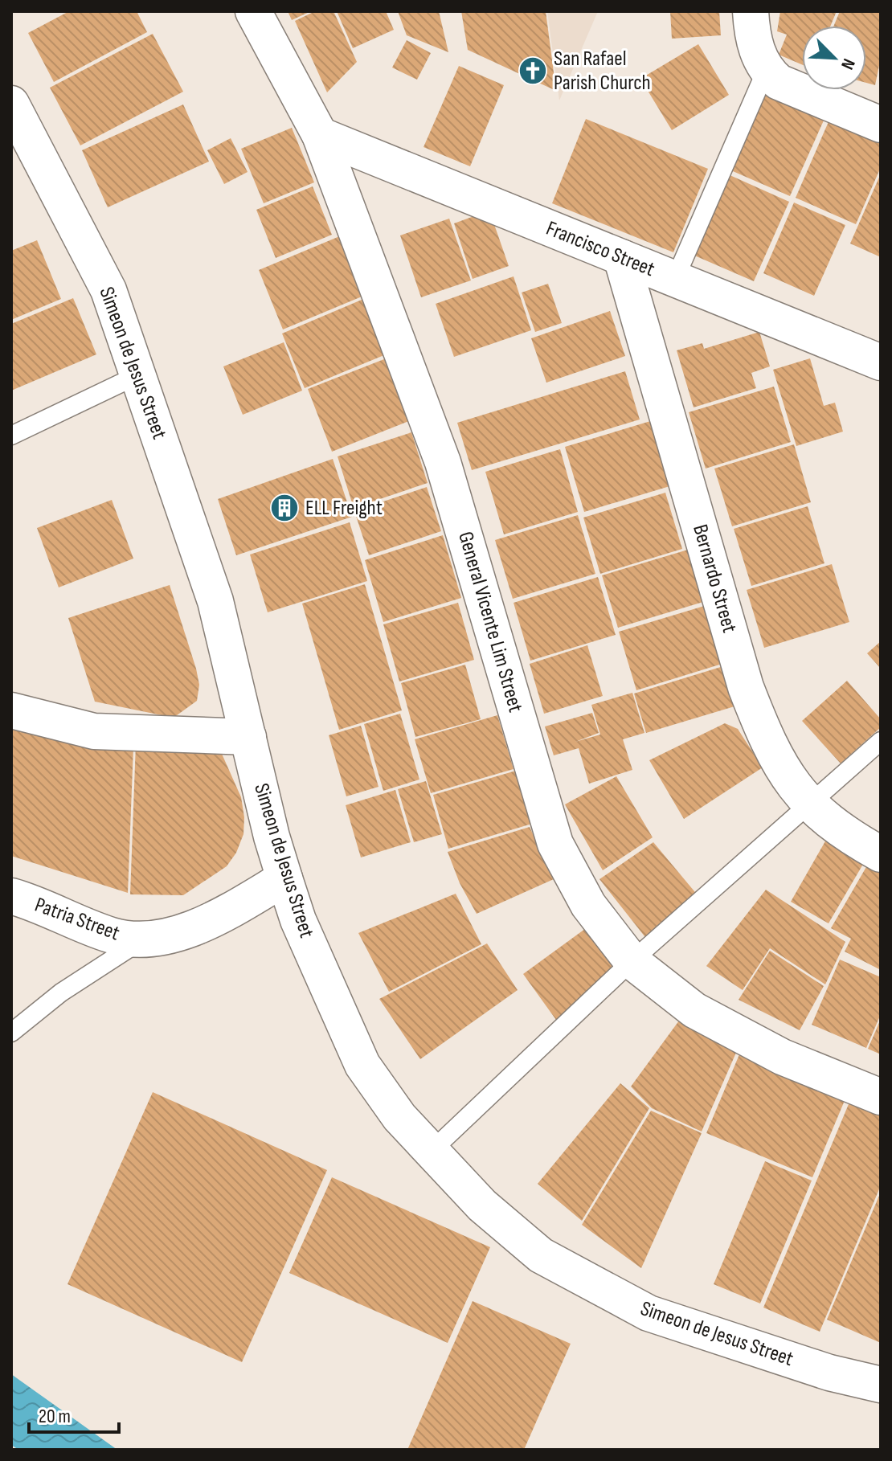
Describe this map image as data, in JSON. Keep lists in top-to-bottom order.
{
  "streets": {
    "street": [
      "Francisco Street",
      "Simeon de Jesus Street",
      "Bernardo Street",
      "General Vicente Lim Street",
      "Patria Street"
    ]
  },
  "crossings": [
    ["Francisco Street", "Bernardo Street"],
    ["Francisco Street", "General Vicente Lim Street"],
    ["Simeon de Jesus Street", "Patria Street"]
  ],
  "places": {
    "church": ["San Rafael Parish Church"],
    "building": ["ELL Freight"]
  },
  "scale_bar": "20 m",
  "north": "bottom right"
}
